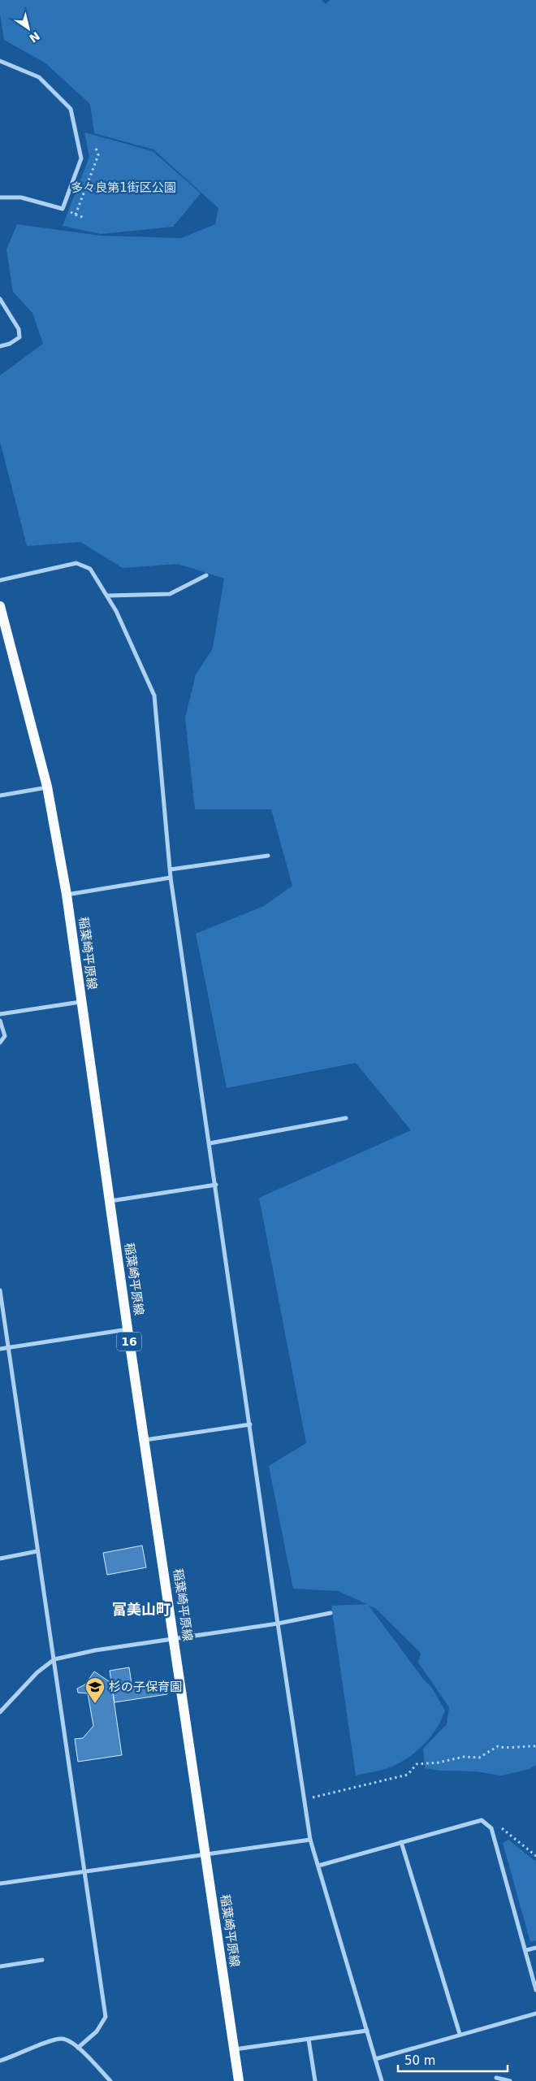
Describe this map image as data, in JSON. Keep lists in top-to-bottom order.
{
  "streets": {
    "main road": ["稲葉崎平原線", "16"]
  },
  "districts": ["富美山町"],
  "parks": ["多々良第1街区公園"],
  "places": {
    "school or university": ["杉の子保育園"]
  },
  "scale_bar": "50 m",
  "north": "bottom right"
}
